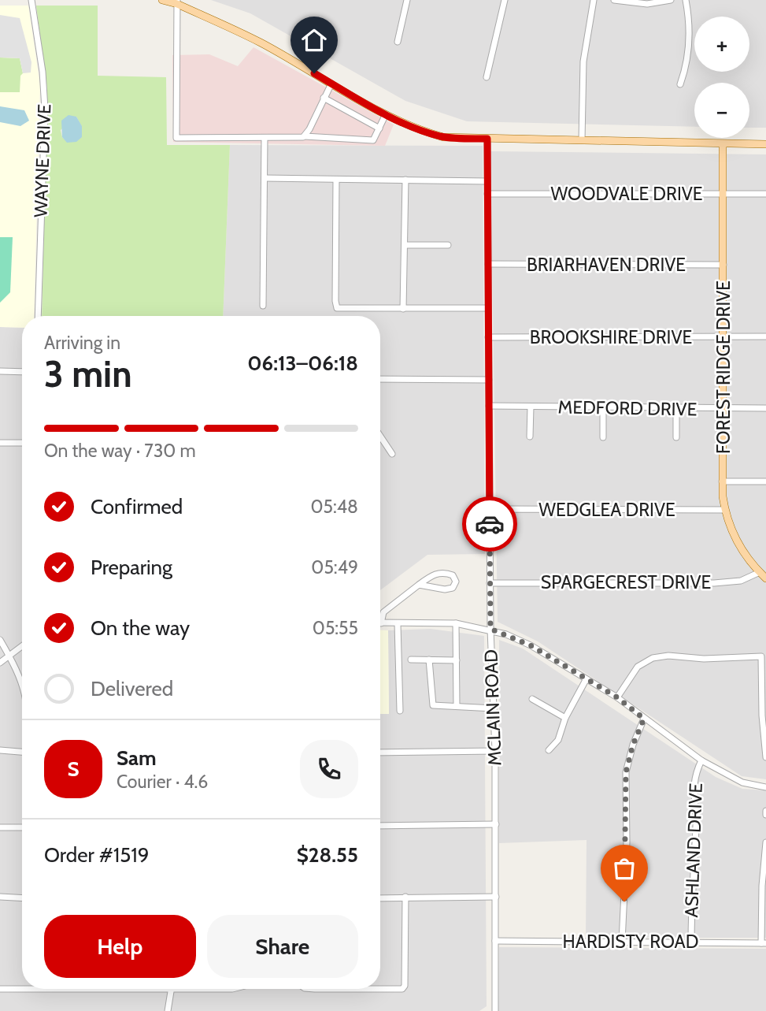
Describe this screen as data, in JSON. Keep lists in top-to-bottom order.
{
  "streets": {
    "main road": ["FOREST RIDGE DRIVE"],
    "street": [
      "WAYNE DRIVE",
      "WOODVALE DRIVE",
      "BRIARHAVEN DRIVE",
      "BROOKSHIRE DRIVE",
      "MEDFORD DRIVE",
      "WEDGLEA DRIVE",
      "SPARGECREST DRIVE",
      "MCLAIN ROAD",
      "ASHLAND DRIVE",
      "HARDISTY ROAD"
    ]
  },
  "crossings": [
    ["WOODVALE DRIVE", "FOREST RIDGE DRIVE"],
    ["WOODVALE DRIVE", "MCLAIN ROAD"],
    ["BRIARHAVEN DRIVE", "FOREST RIDGE DRIVE"],
    ["BRIARHAVEN DRIVE", "MCLAIN ROAD"],
    ["BROOKSHIRE DRIVE", "FOREST RIDGE DRIVE"],
    ["BROOKSHIRE DRIVE", "MCLAIN ROAD"],
    ["FOREST RIDGE DRIVE", "MEDFORD DRIVE"],
    ["FOREST RIDGE DRIVE", "WEDGLEA DRIVE"],
    ["FOREST RIDGE DRIVE", "SPARGECREST DRIVE"],
    ["MEDFORD DRIVE", "MCLAIN ROAD"],
    ["WEDGLEA DRIVE", "MCLAIN ROAD"],
    ["SPARGECREST DRIVE", "MCLAIN ROAD"],
    ["MCLAIN ROAD", "HARDISTY ROAD"],
    ["ASHLAND DRIVE", "HARDISTY ROAD"]
  ],
  "page": {
    "map_buttons": ["+", "−"],
    "heading": ["3 min", "Arriving in", "06:13–06:18"],
    "panel": [
      "Sam",
      "Courier · 4.6",
      "Order #1519",
      "$28.55"
    ],
    "bar": "On the way · 730 m",
    "list": [
      ["Confirmed", "05:48"],
      ["Preparing", "05:49"],
      ["On the way", "05:55"],
      "Delivered"
    ],
    "round": "S",
    "buttons": ["Help", "Share"]
  }
}
